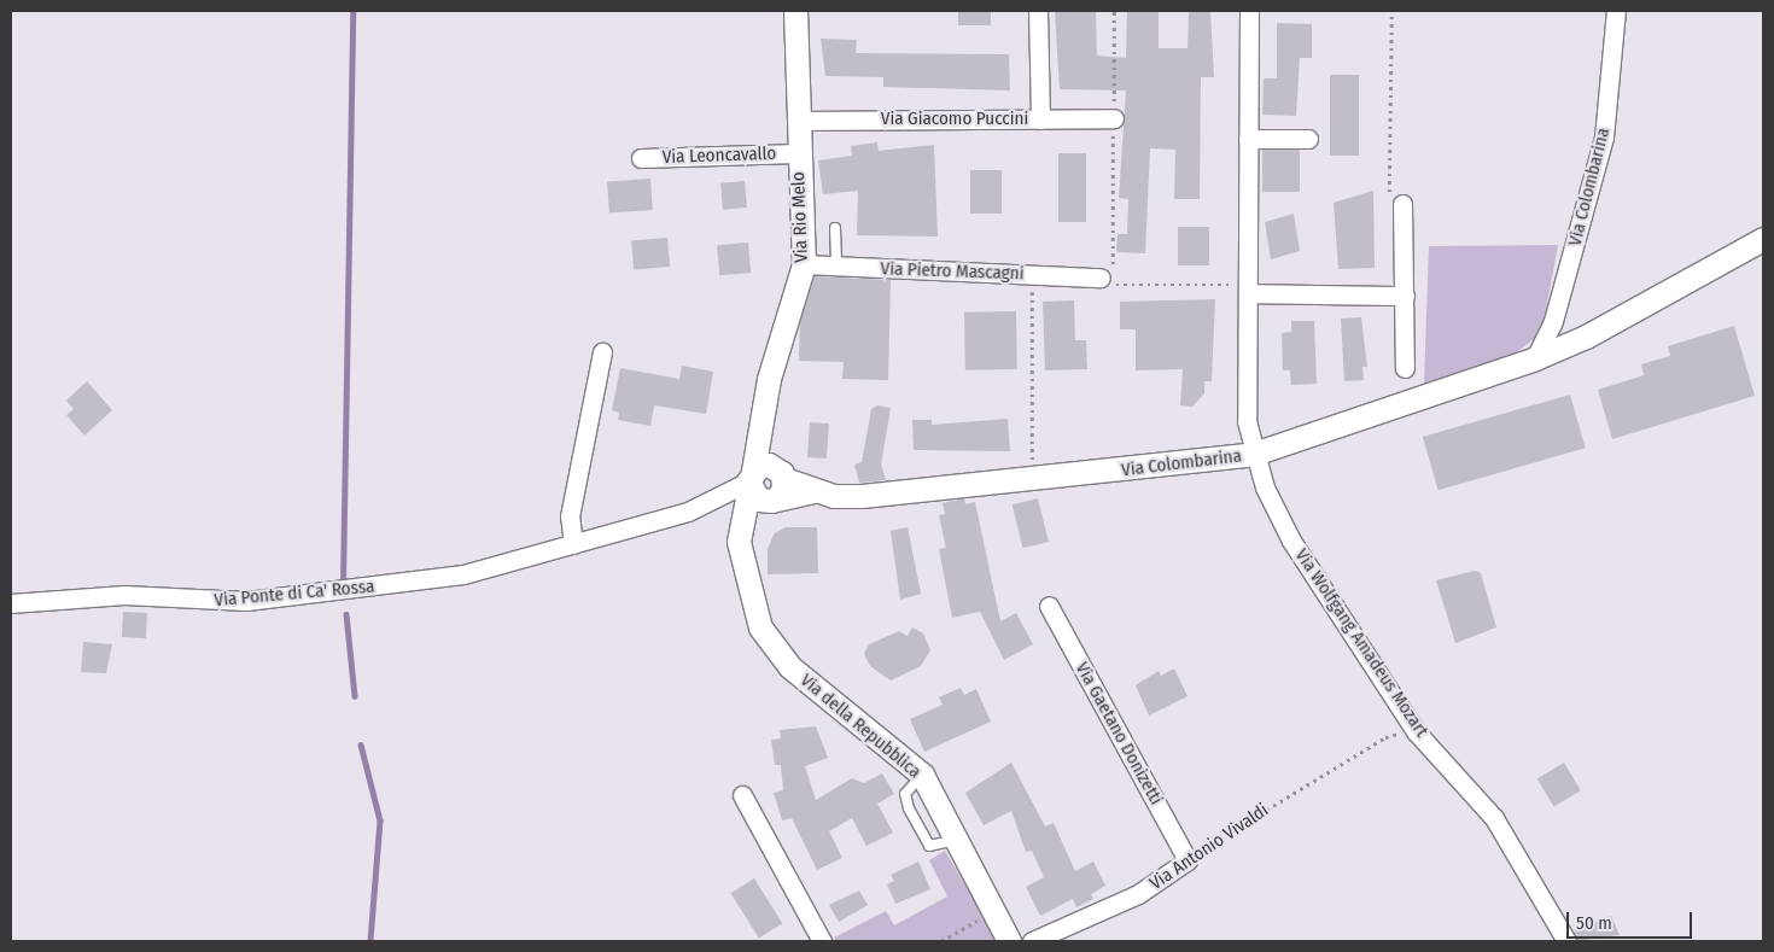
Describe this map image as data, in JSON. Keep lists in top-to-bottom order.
{
  "streets": {
    "street": [
      "Via Giacomo Puccini",
      "Via Leoncavallo",
      "Via Colombarina",
      "Via Rio Melo",
      "Via Pietro Mascagni",
      "Via Ponte di Ca' Rossa",
      "Via Wolfgang Amadeus Mozart",
      "Via della Repubblica",
      "Via Gaetano Donizetti",
      "Via Antonio Vivaldi"
    ]
  },
  "crossings": [
    ["Via Giacomo Puccini", "Via Rio Melo"],
    ["Via Leoncavallo", "Via Rio Melo"],
    ["Via Colombarina", "Via Rio Melo"],
    ["Via Colombarina", "Via Ponte di Ca' Rossa"],
    ["Via Colombarina", "Via Wolfgang Amadeus Mozart"],
    ["Via Colombarina", "Via della Repubblica"],
    ["Via Rio Melo", "Via Pietro Mascagni"],
    ["Via Rio Melo", "Via Ponte di Ca' Rossa"],
    ["Via Rio Melo", "Via della Repubblica"],
    ["Via Ponte di Ca' Rossa", "Via della Repubblica"],
    ["Via Wolfgang Amadeus Mozart", "Via Antonio Vivaldi"],
    ["Via Gaetano Donizetti", "Via Antonio Vivaldi"]
  ],
  "scale_bar": "50 m"
}
